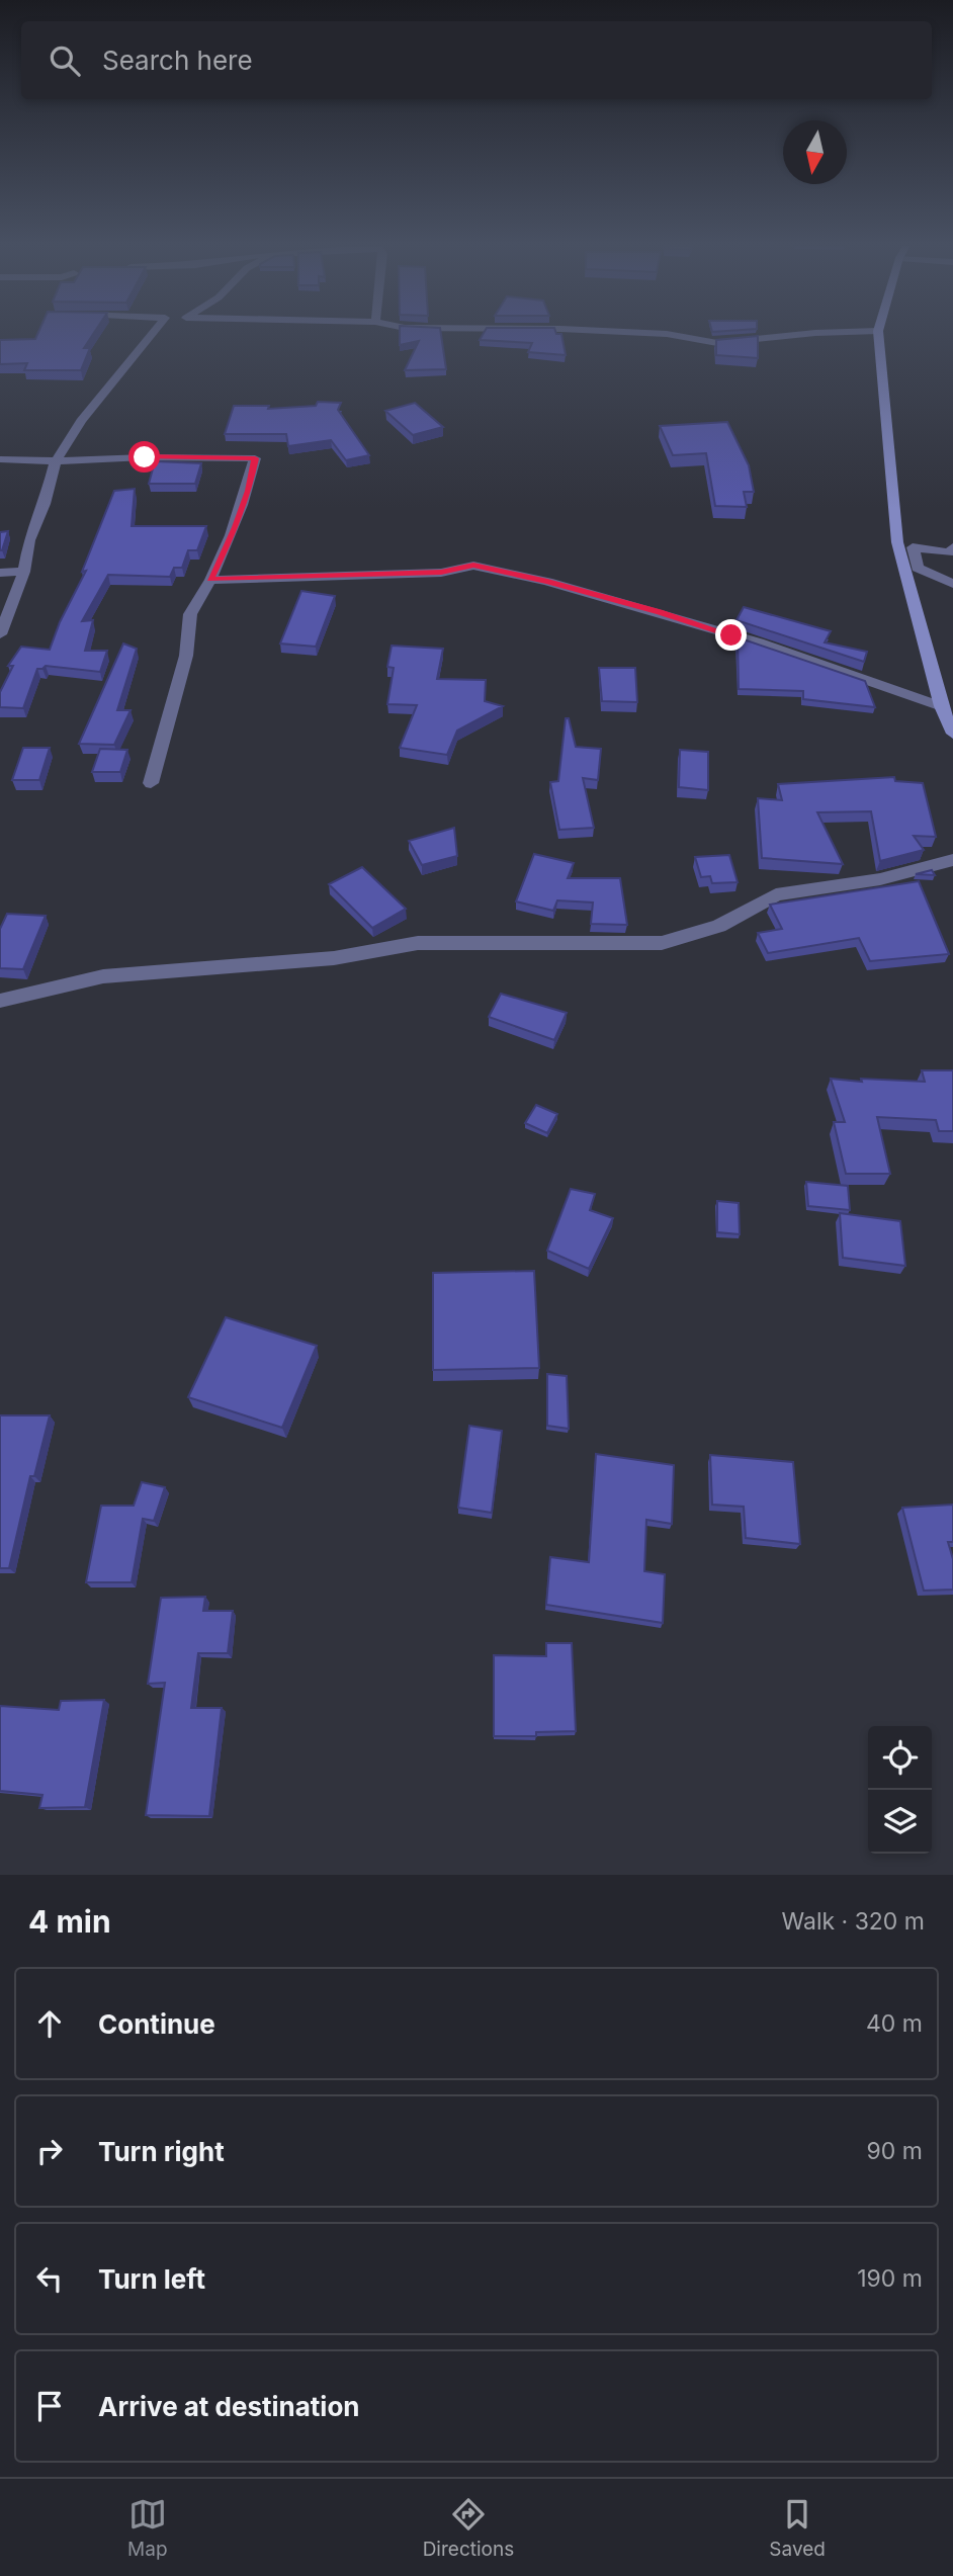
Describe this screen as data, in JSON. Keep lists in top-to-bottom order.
{
  "north": "bottom",
  "page": {
    "search": "Search here",
    "heading": ["4 min", "Walk · 320 m"],
    "list": [
      ["Continue", "40 m"],
      ["Turn right", "90 m"],
      ["Turn left", "190 m"],
      "Arrive at destination"
    ],
    "nav": ["Map", "Directions", "Saved"]
  }
}
